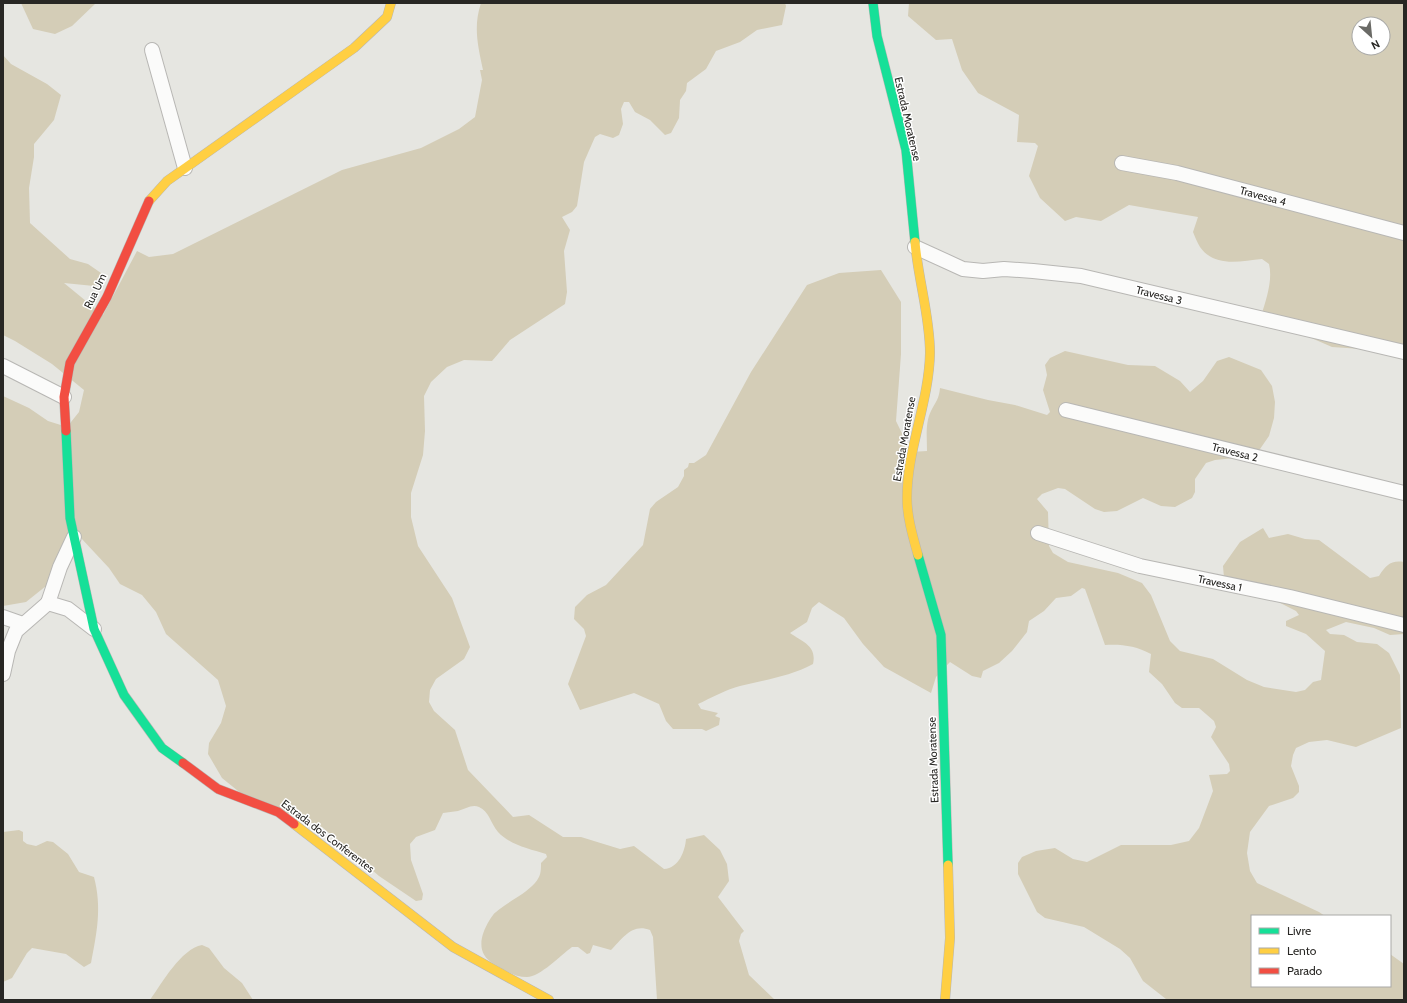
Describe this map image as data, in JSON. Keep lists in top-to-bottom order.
{
  "streets": {
    "street": [
      "Estrada Moratense",
      "Travessa 4",
      "Rua Um",
      "Travessa 3",
      "Travessa 2",
      "Travessa 1",
      "Estrada dos Conferentes"
    ]
  },
  "crossings": [
    ["Estrada Moratense", "Travessa 3"],
    ["Rua Um", "Estrada dos Conferentes"]
  ],
  "legend": ["Livre", "Lento", "Parado"],
  "north": "bottom right"
}
